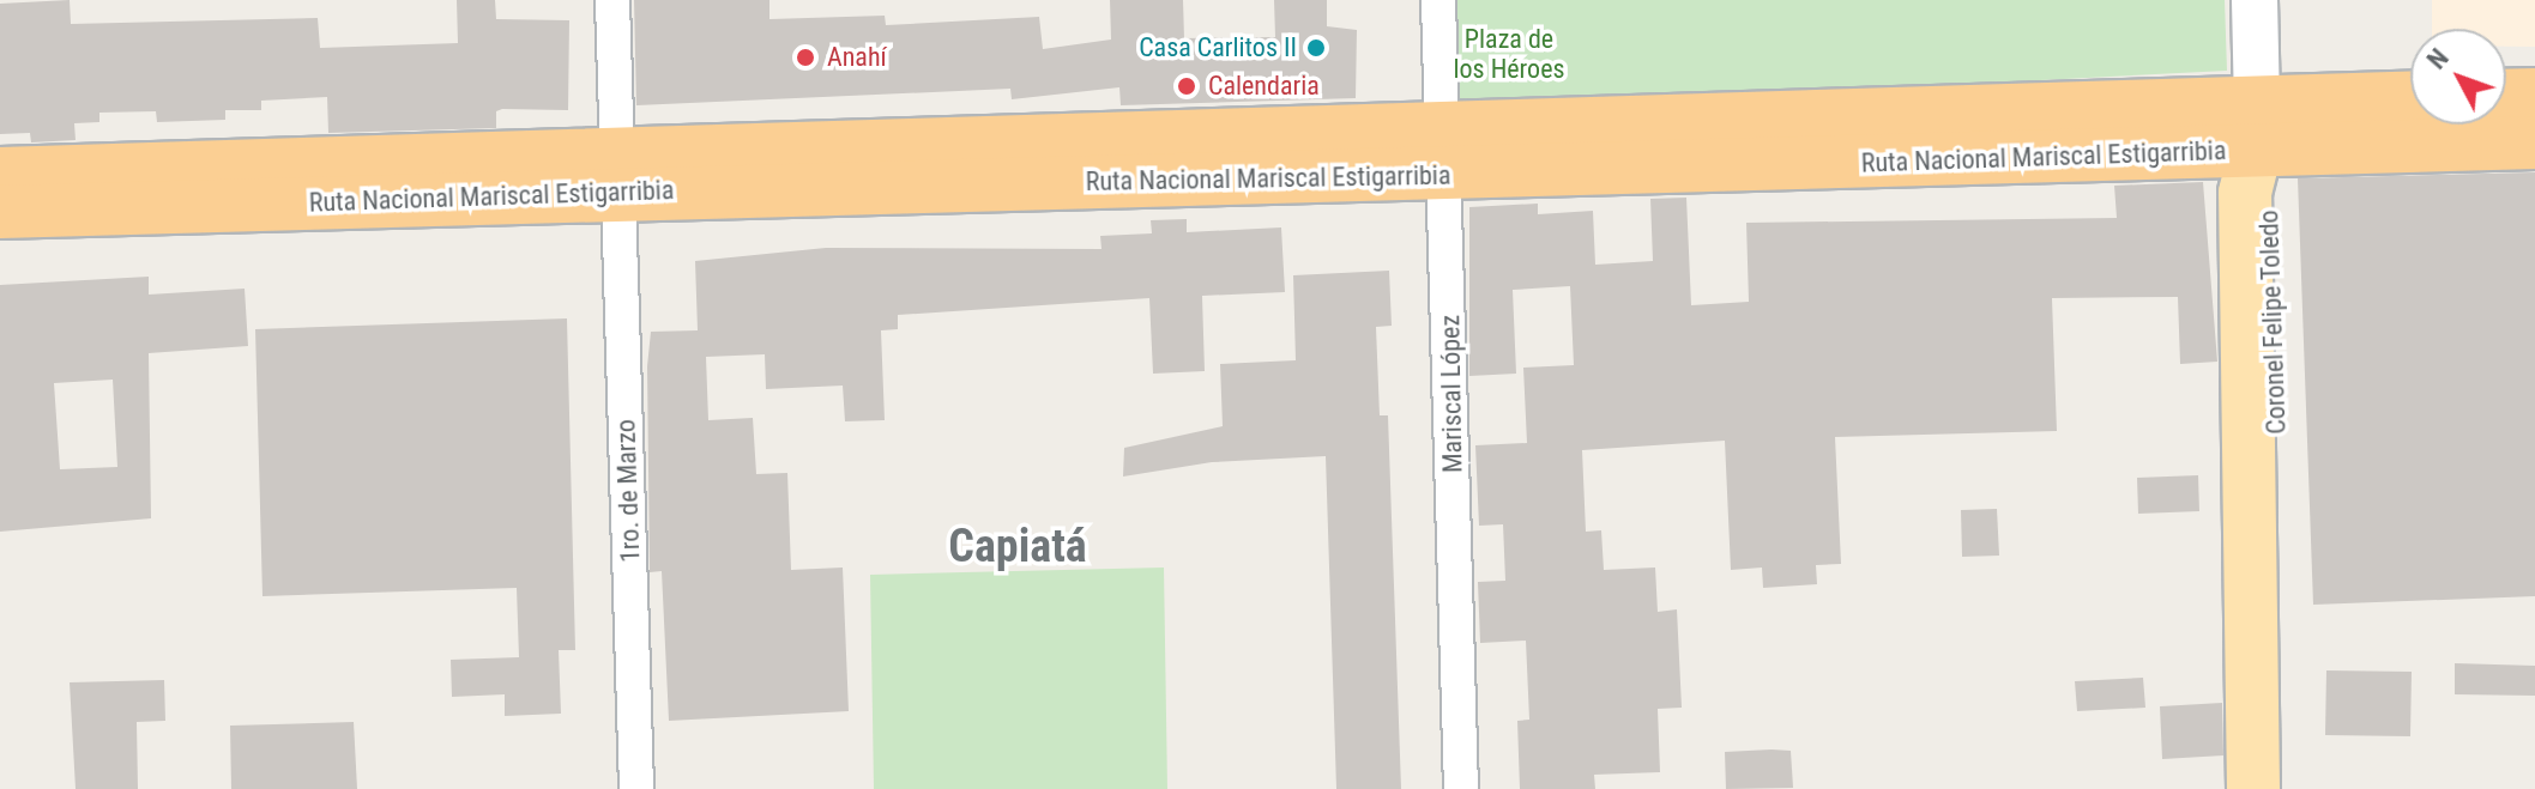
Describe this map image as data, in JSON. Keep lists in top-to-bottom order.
{
  "streets": {
    "highway": ["Ruta Nacional Mariscal Estigarribia"],
    "main road": ["Coronel Felipe Toledo"],
    "street": ["Mariscal López", "1ro. de Marzo"]
  },
  "crossings": [
    ["Ruta Nacional Mariscal Estigarribia", "Coronel Felipe Toledo"],
    ["Ruta Nacional Mariscal Estigarribia", "Mariscal López"],
    ["Ruta Nacional Mariscal Estigarribia", "1ro. de Marzo"]
  ],
  "districts": ["Capiatá"],
  "parks": ["Plaza de los Héroes"],
  "places": ["Casa Carlitos II", "Anahí", "Calendaria"],
  "north": "top left"
}
